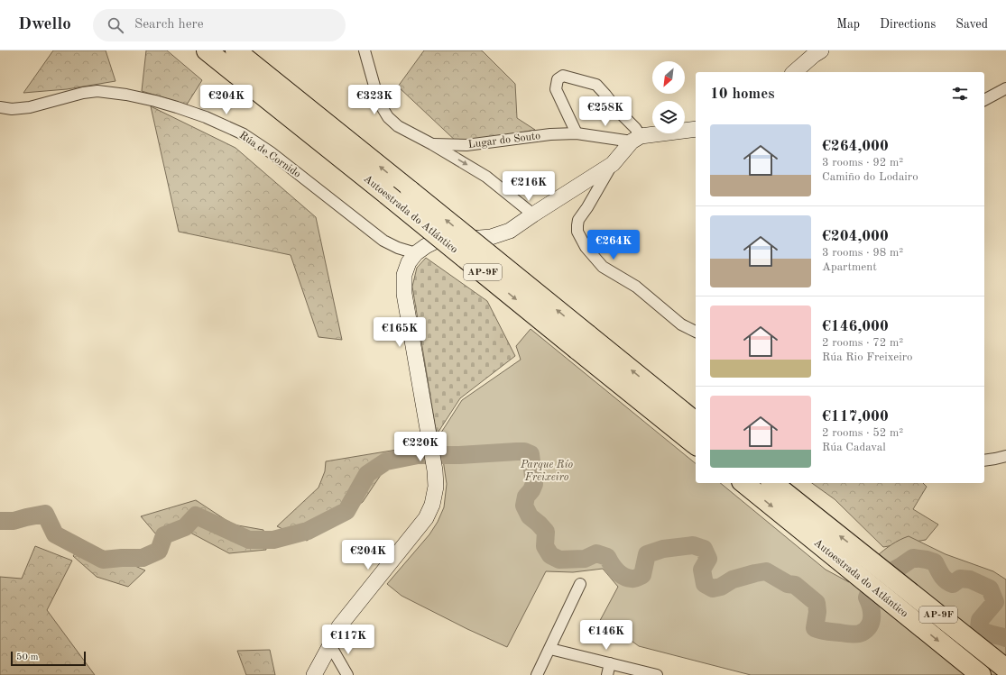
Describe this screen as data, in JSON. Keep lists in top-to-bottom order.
{
  "streets": {
    "highway": ["Autoestrada do Atlántico", "AP-9F"],
    "street": ["Lugar do Souto", "Rúa de Cornido"]
  },
  "parks": ["Parque Río Freixeiro"],
  "scale_bar": "50 m",
  "north": "bottom left",
  "page": {
    "header": "Dwello",
    "search": "Search here",
    "nav": ["Map", "Directions", "Saved"],
    "heading": "10 homes",
    "price": [
      "€204K",
      "€323K",
      "€258K",
      "€216K",
      "€264K",
      "€165K",
      "€220K",
      "€204K",
      "€146K",
      "€117K"
    ],
    "list": [
      {
        "name": "€264,000",
        "note": "3 rooms · 92 m² · Camiño do Lodairo"
      },
      {
        "name": "€204,000",
        "note": "3 rooms · 98 m² · Apartment"
      },
      {
        "name": "€146,000",
        "note": "2 rooms · 72 m² · Rúa Rio Freixeiro"
      },
      {
        "name": "€117,000",
        "note": "2 rooms · 52 m² · Rúa Cadaval"
      }
    ],
    "scale": "50 m"
  }
}
